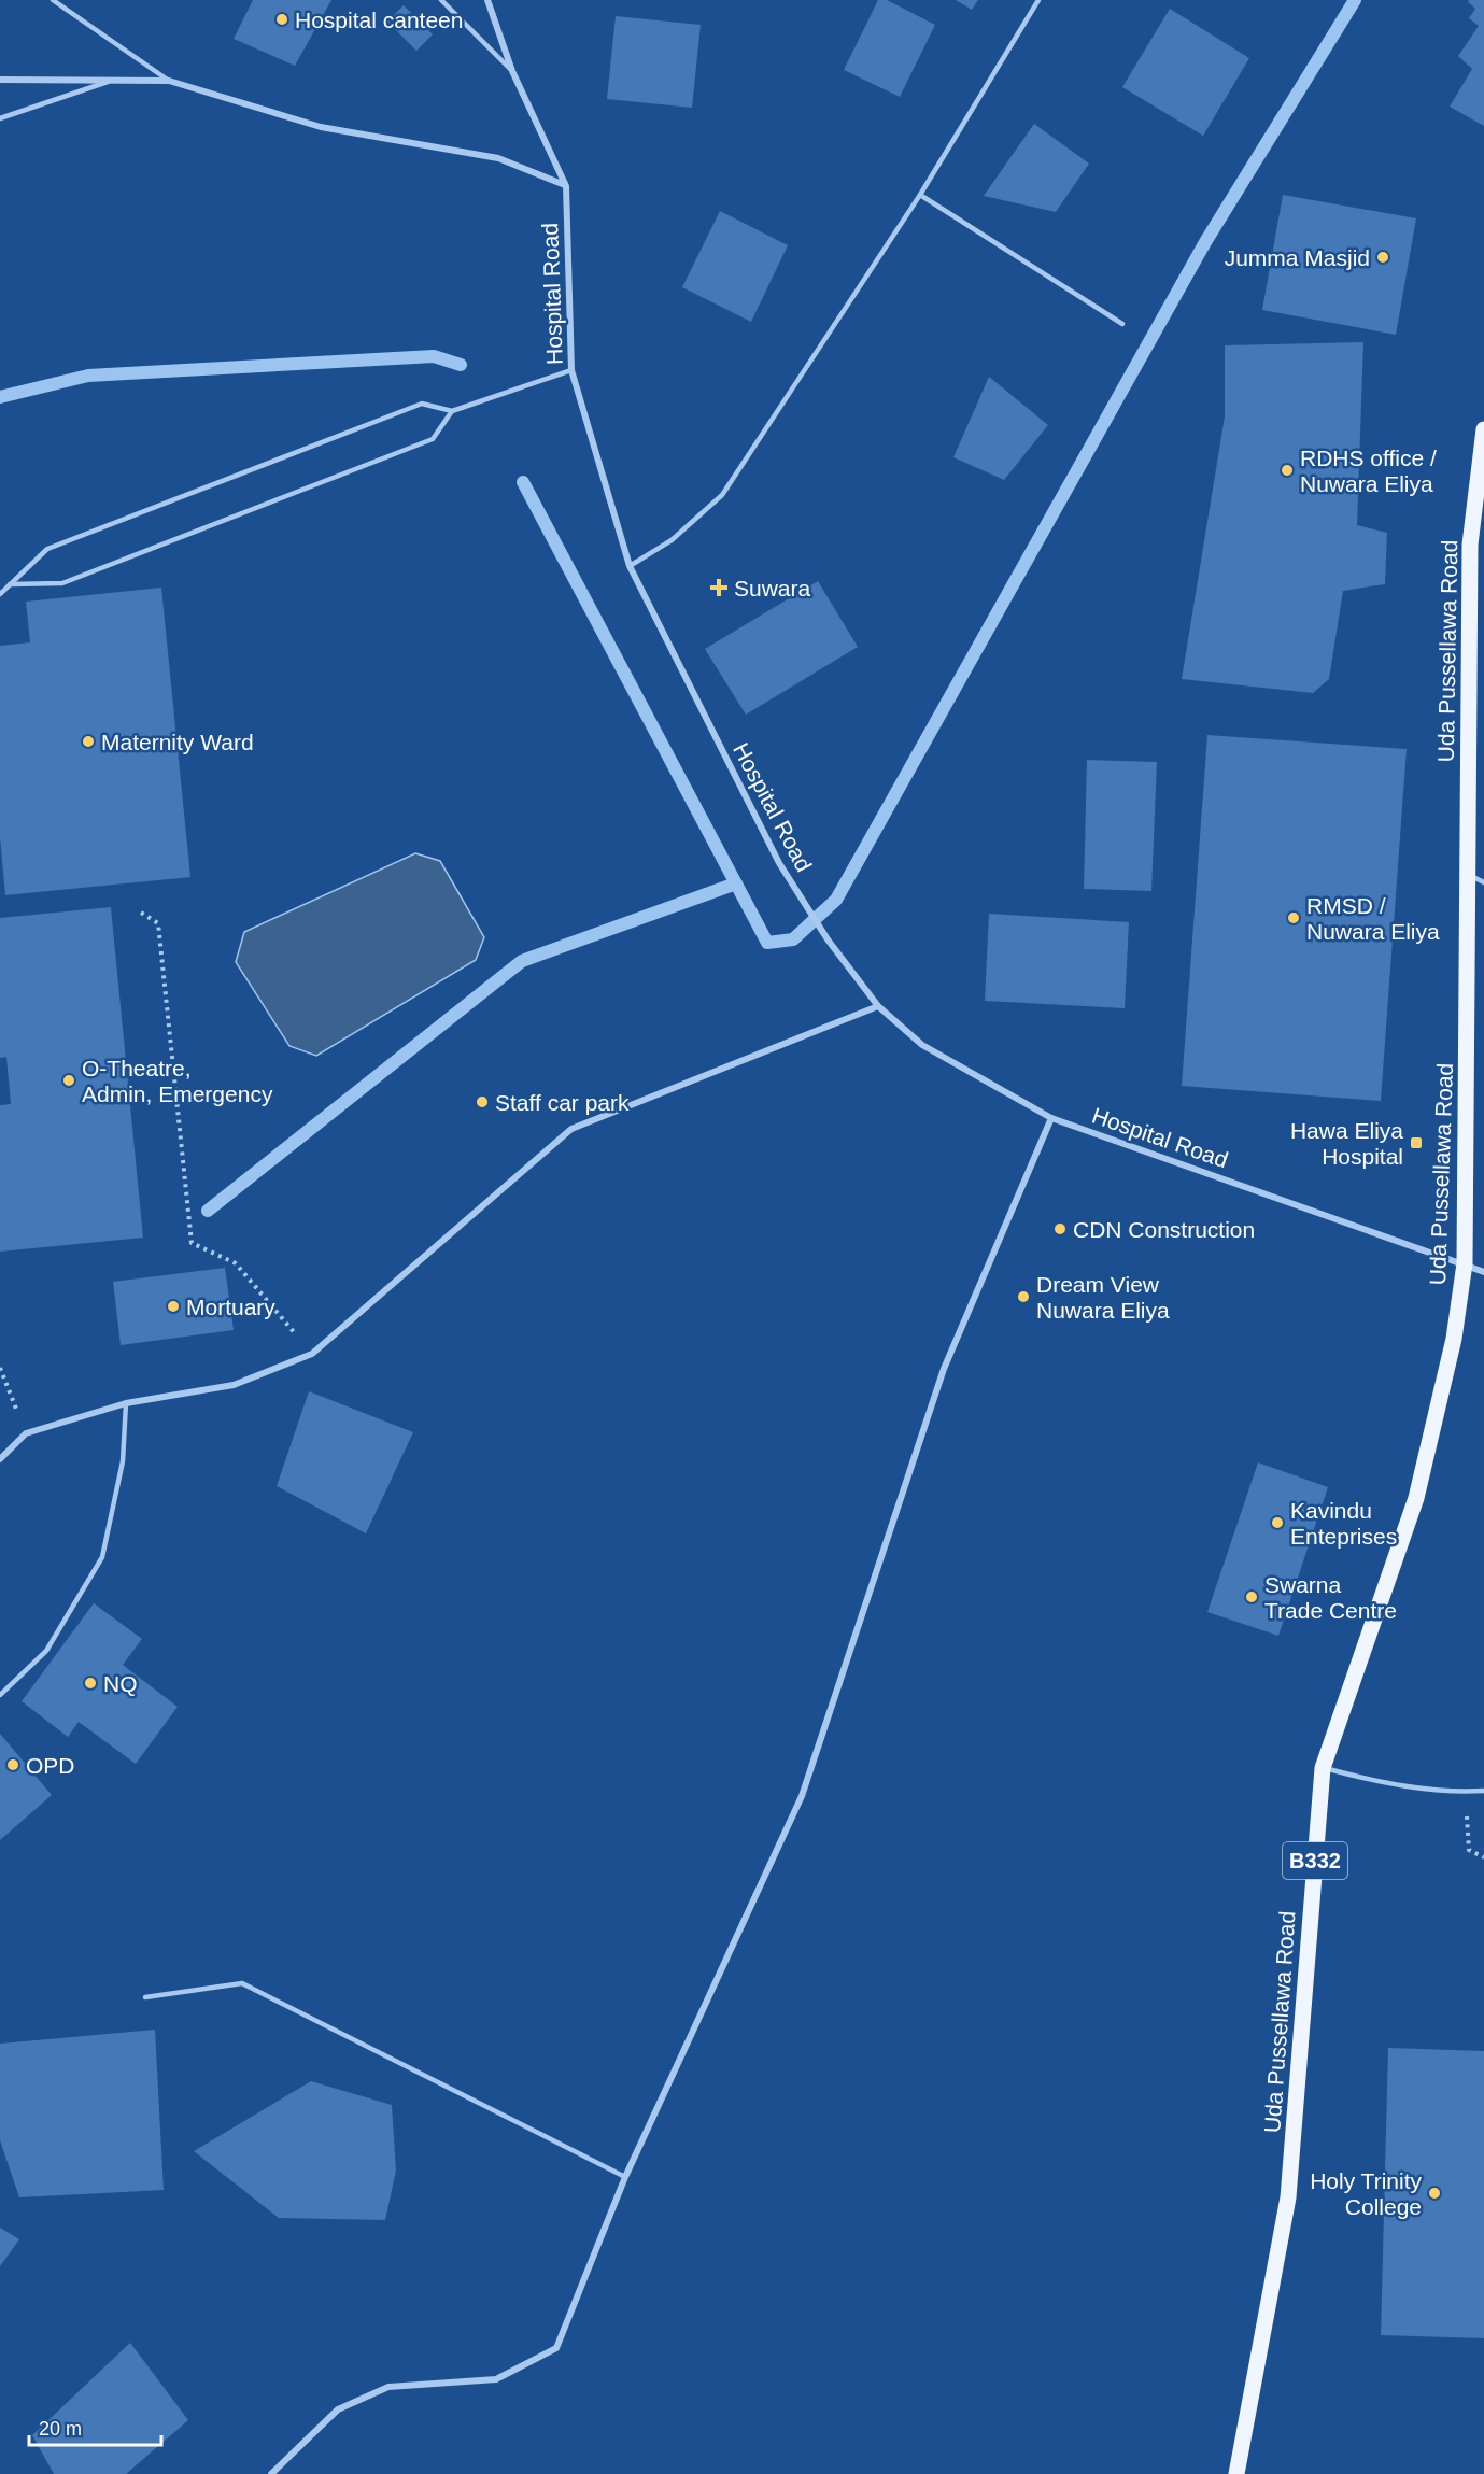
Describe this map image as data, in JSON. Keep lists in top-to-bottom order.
{
  "streets": {
    "main road": ["Uda Pussellawa Road", "B332"],
    "street": ["Hospital Road"]
  },
  "crossings": [
    ["Hospital Road", "Uda Pussellawa Road"]
  ],
  "places": {
    "other": [
      "Hospital canteen",
      "Jumma Masjid",
      "RDHS office / Nuwara Eliya",
      "Maternity Ward",
      "RMSD / Nuwara Eliya",
      "O-Theatre, Admin, Emergency",
      "Staff car park",
      "CDN Construction",
      "Dream View Nuwara Eliya",
      "Mortuary",
      "Kavindu Enteprises",
      "Swarna Trade Centre",
      "NQ",
      "OPD",
      "Holy Trinity College"
    ],
    "health": ["Suwara"],
    "transit": ["Hawa Eliya Hospital"]
  },
  "scale_bar": "20 m"
}
